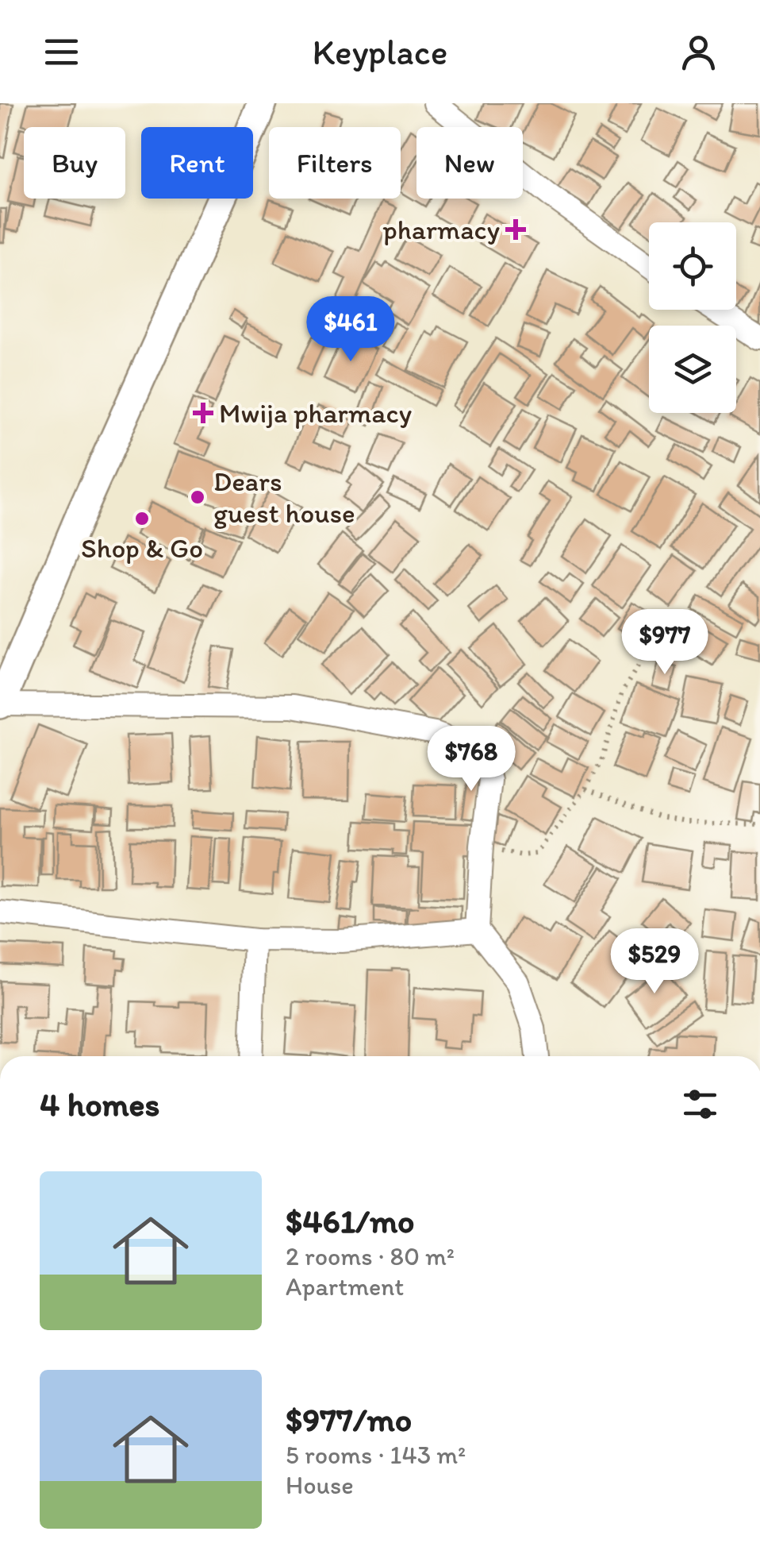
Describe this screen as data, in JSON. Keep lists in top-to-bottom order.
{
  "places": {
    "health": ["pharmacy", "Mwija pharmacy"],
    "other": ["Dears guest house", "Shop & Go"]
  },
  "page": {
    "header": "Keyplace",
    "chip": [
      "Buy",
      "Rent",
      "Filters",
      "New"
    ],
    "price": [
      "$461",
      "$977",
      "$768",
      "$529"
    ],
    "heading": "4 homes",
    "list": [
      {
        "name": "$461/mo",
        "note": "2 rooms · 80 m² · Apartment"
      },
      {
        "name": "$977/mo",
        "note": "5 rooms · 143 m² · House"
      }
    ]
  }
}
